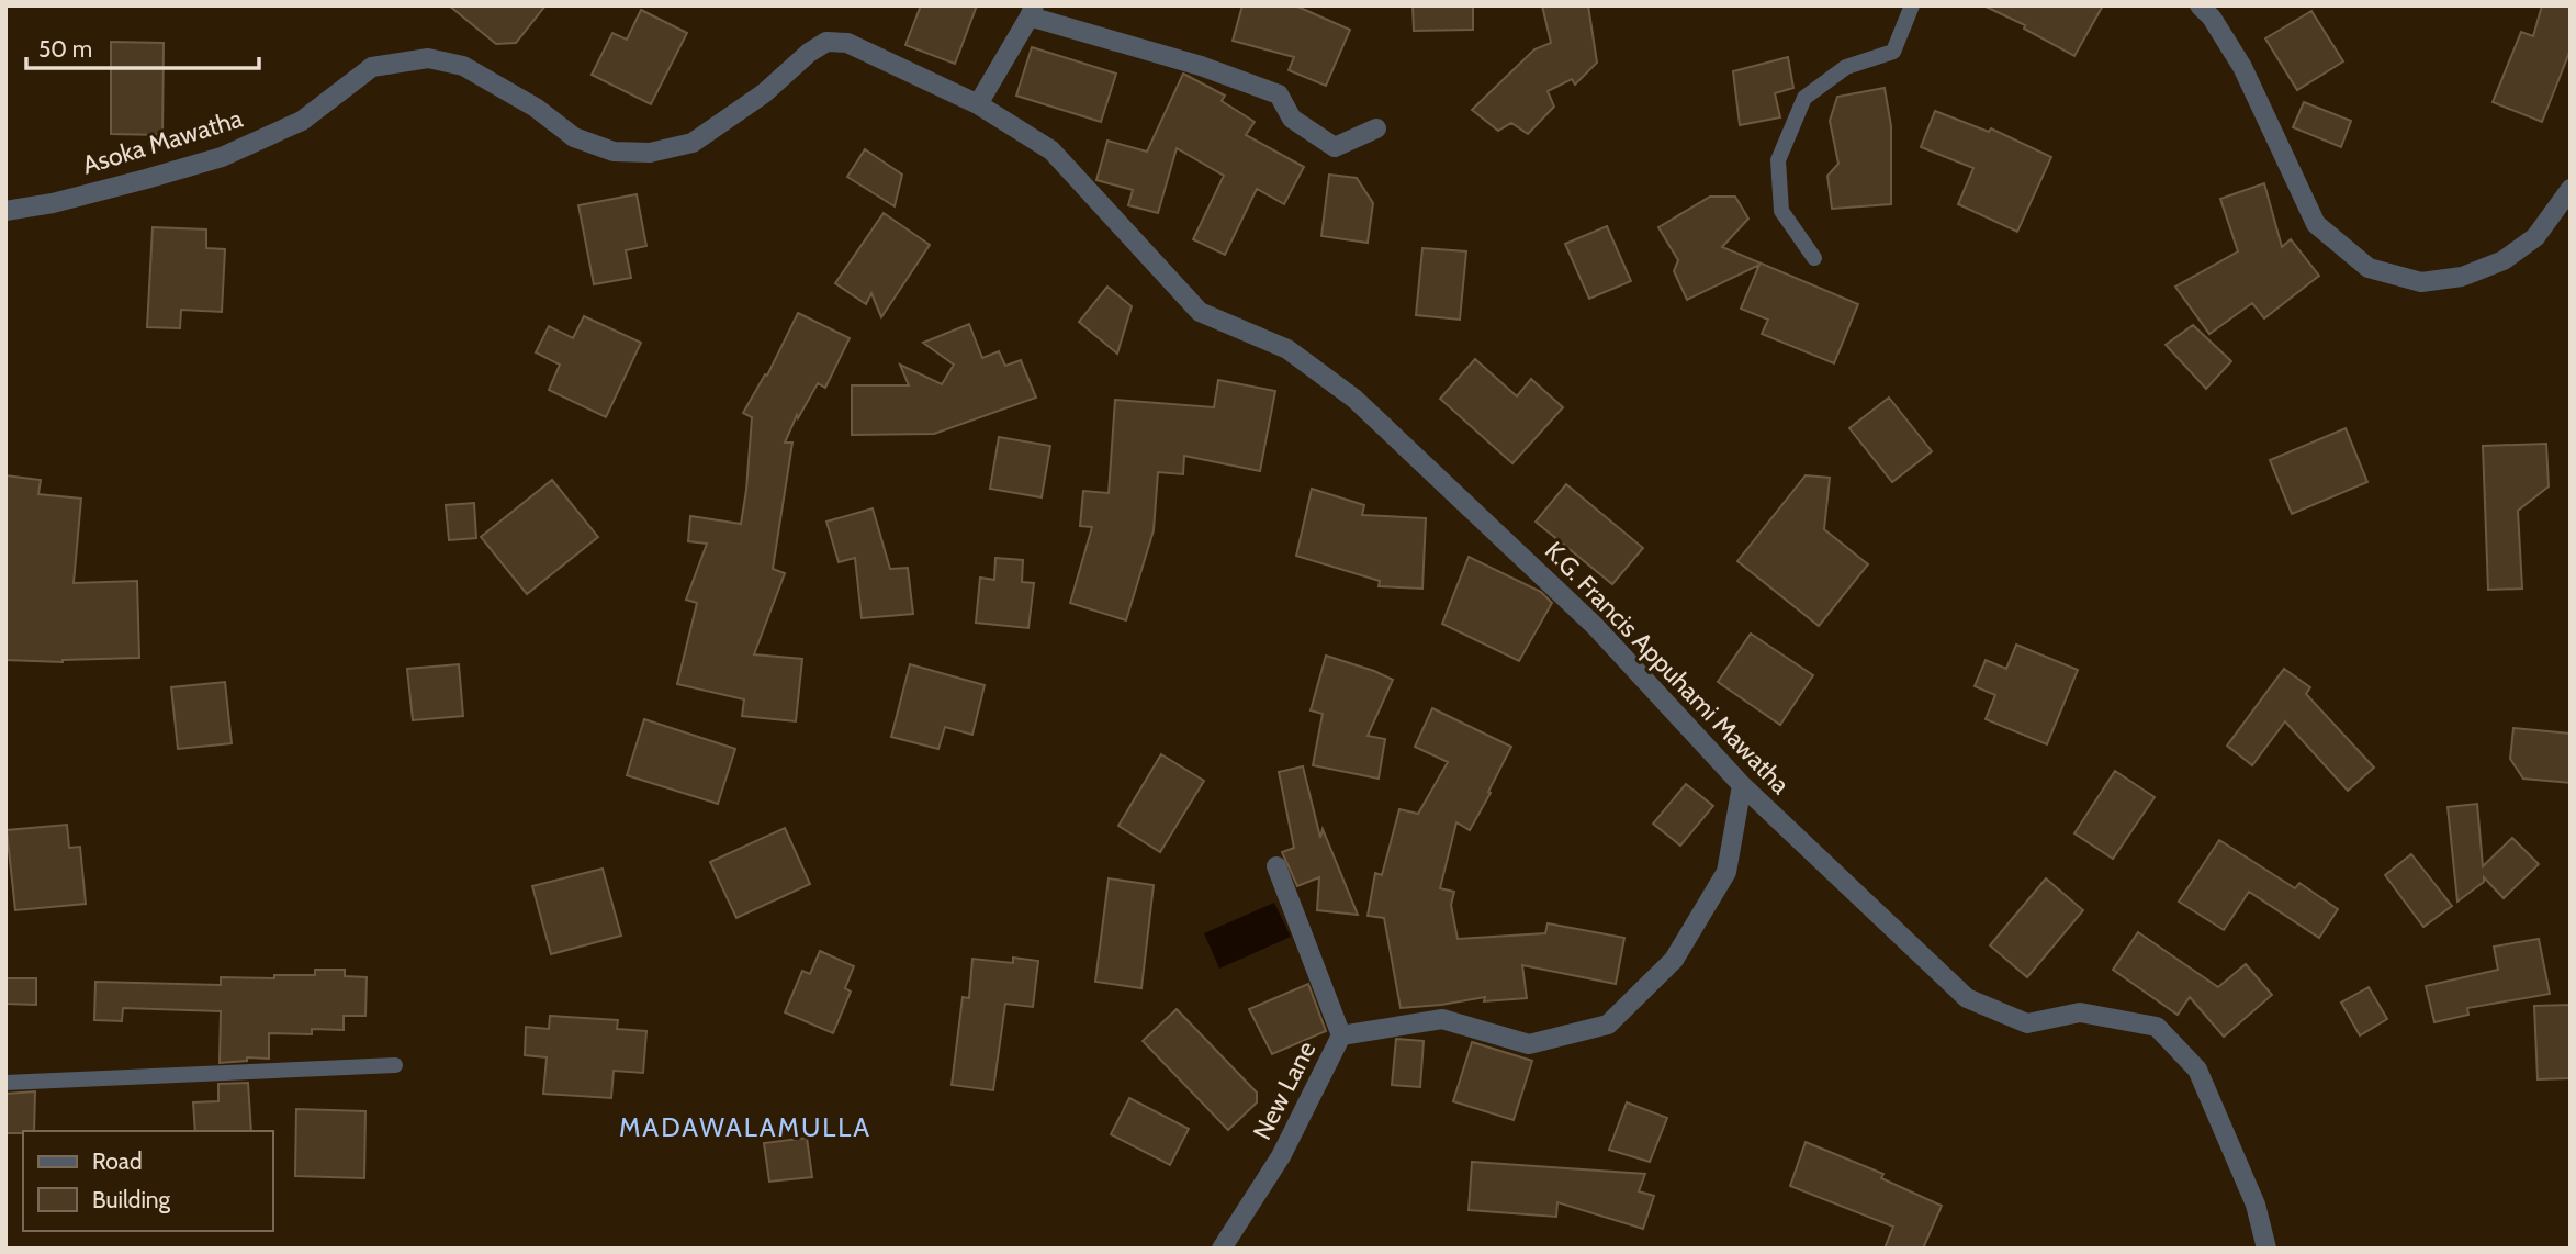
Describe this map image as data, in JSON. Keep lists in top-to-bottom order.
{
  "streets": {
    "street": ["Asoka Mawatha", "K.G. Francis Appuhami Mawatha", "New Lane"]
  },
  "crossings": [
    ["Asoka Mawatha", "K.G. Francis Appuhami Mawatha"],
    ["K.G. Francis Appuhami Mawatha", "New Lane"]
  ],
  "districts": ["MADAWALAMULLA"],
  "legend": ["Road", "Building"],
  "scale_bar": "50 m"
}
